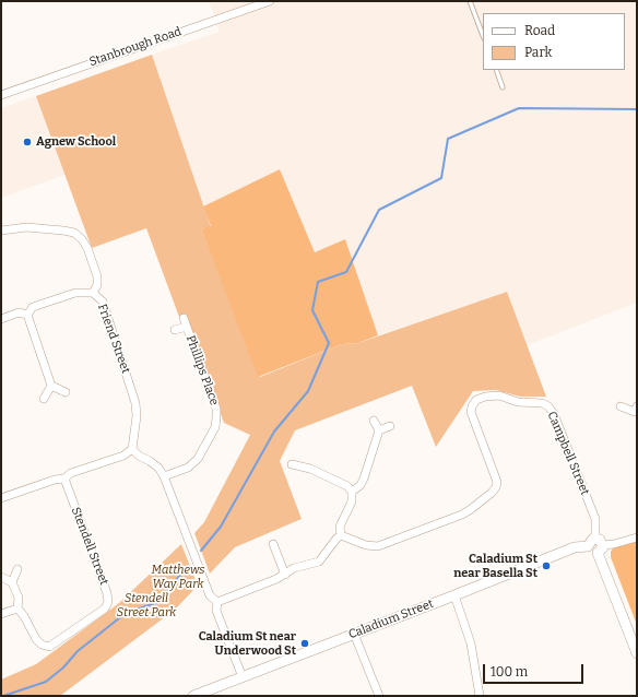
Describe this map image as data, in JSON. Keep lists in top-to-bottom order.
{
  "streets": {
    "street": [
      "Stanbrough Road",
      "Friend Street",
      "Phillips Place",
      "Campbell Street",
      "Stendell Street",
      "Caladium Street"
    ]
  },
  "crossings": [
    ["Campbell Street", "Caladium Street"]
  ],
  "parks": ["Matthews Way Park", "Stendell Street Park"],
  "places": ["Agnew School", "Caladium St near Basella St", "Caladium St near Underwood St"],
  "legend": ["Road", "Park"],
  "scale_bar": "100 m"
}
